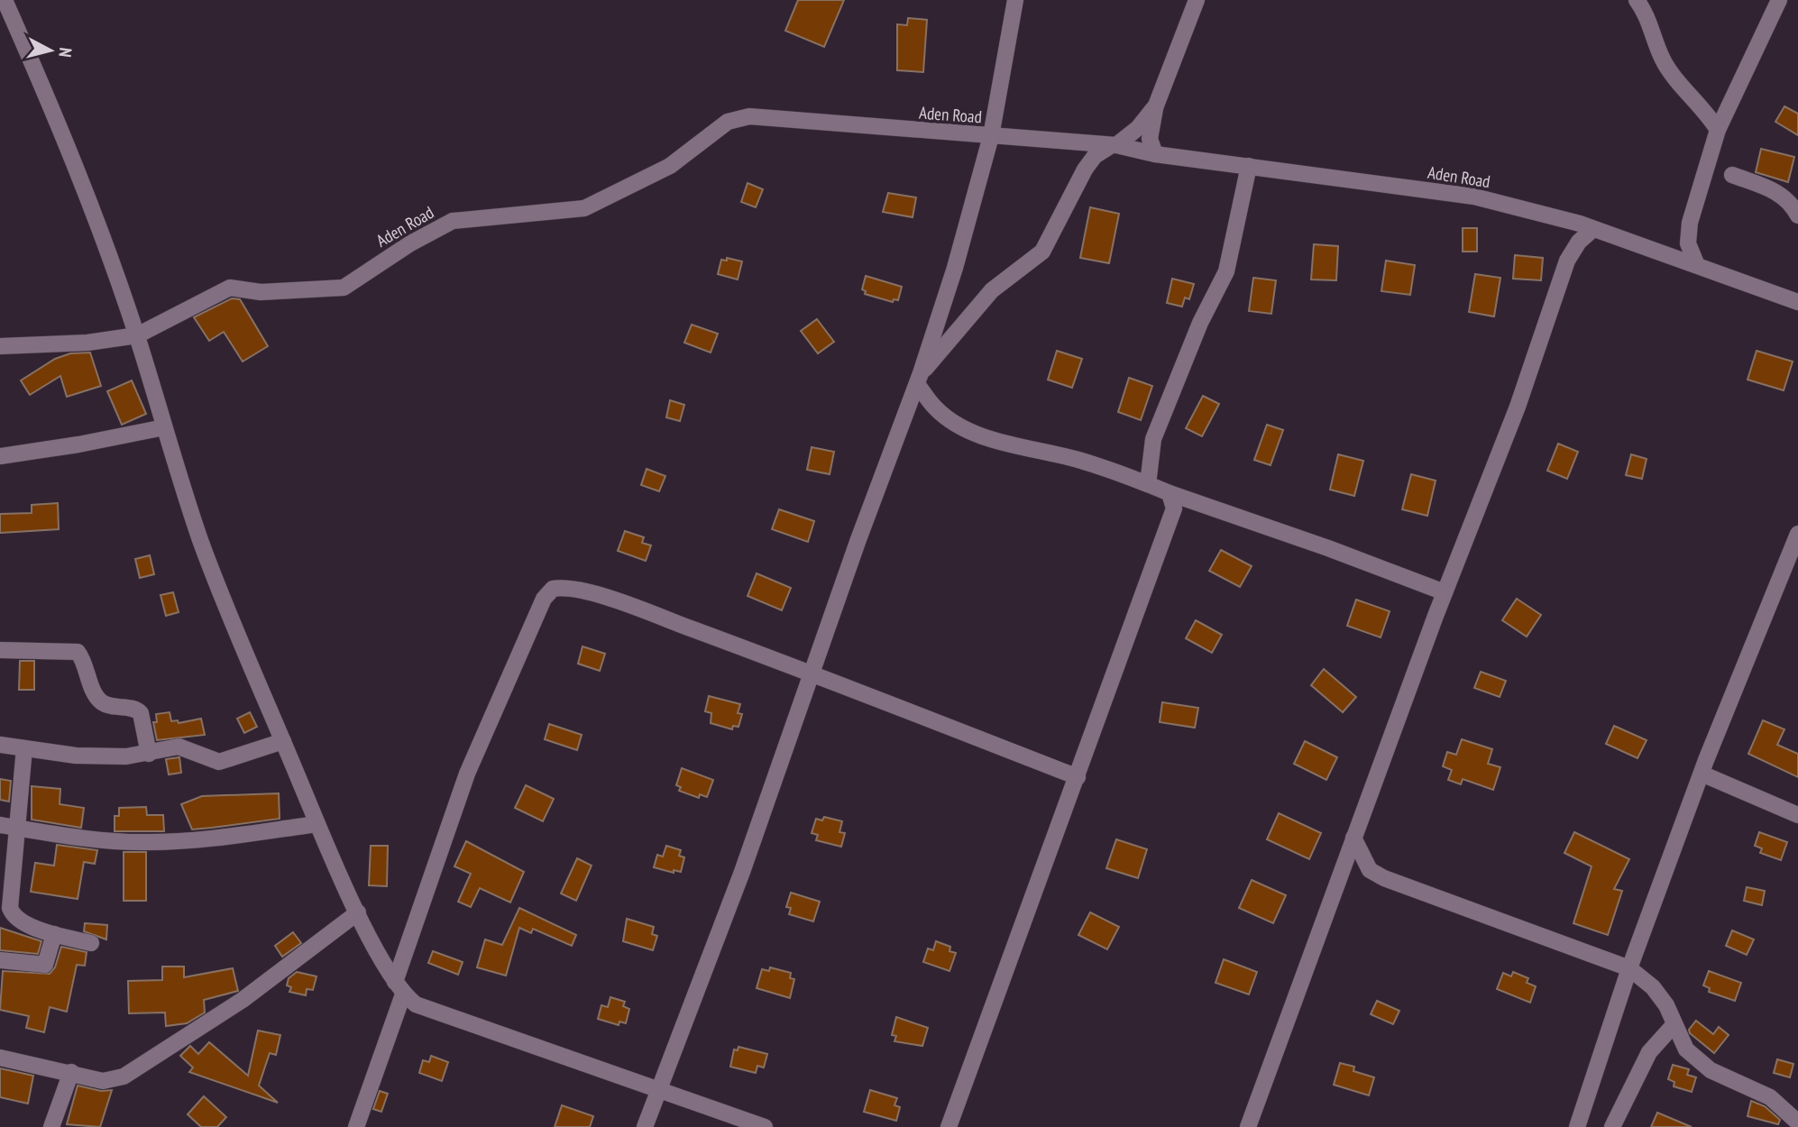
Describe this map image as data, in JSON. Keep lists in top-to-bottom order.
{
  "streets": {
    "street": ["Aden Road"]
  },
  "north": "right"
}
